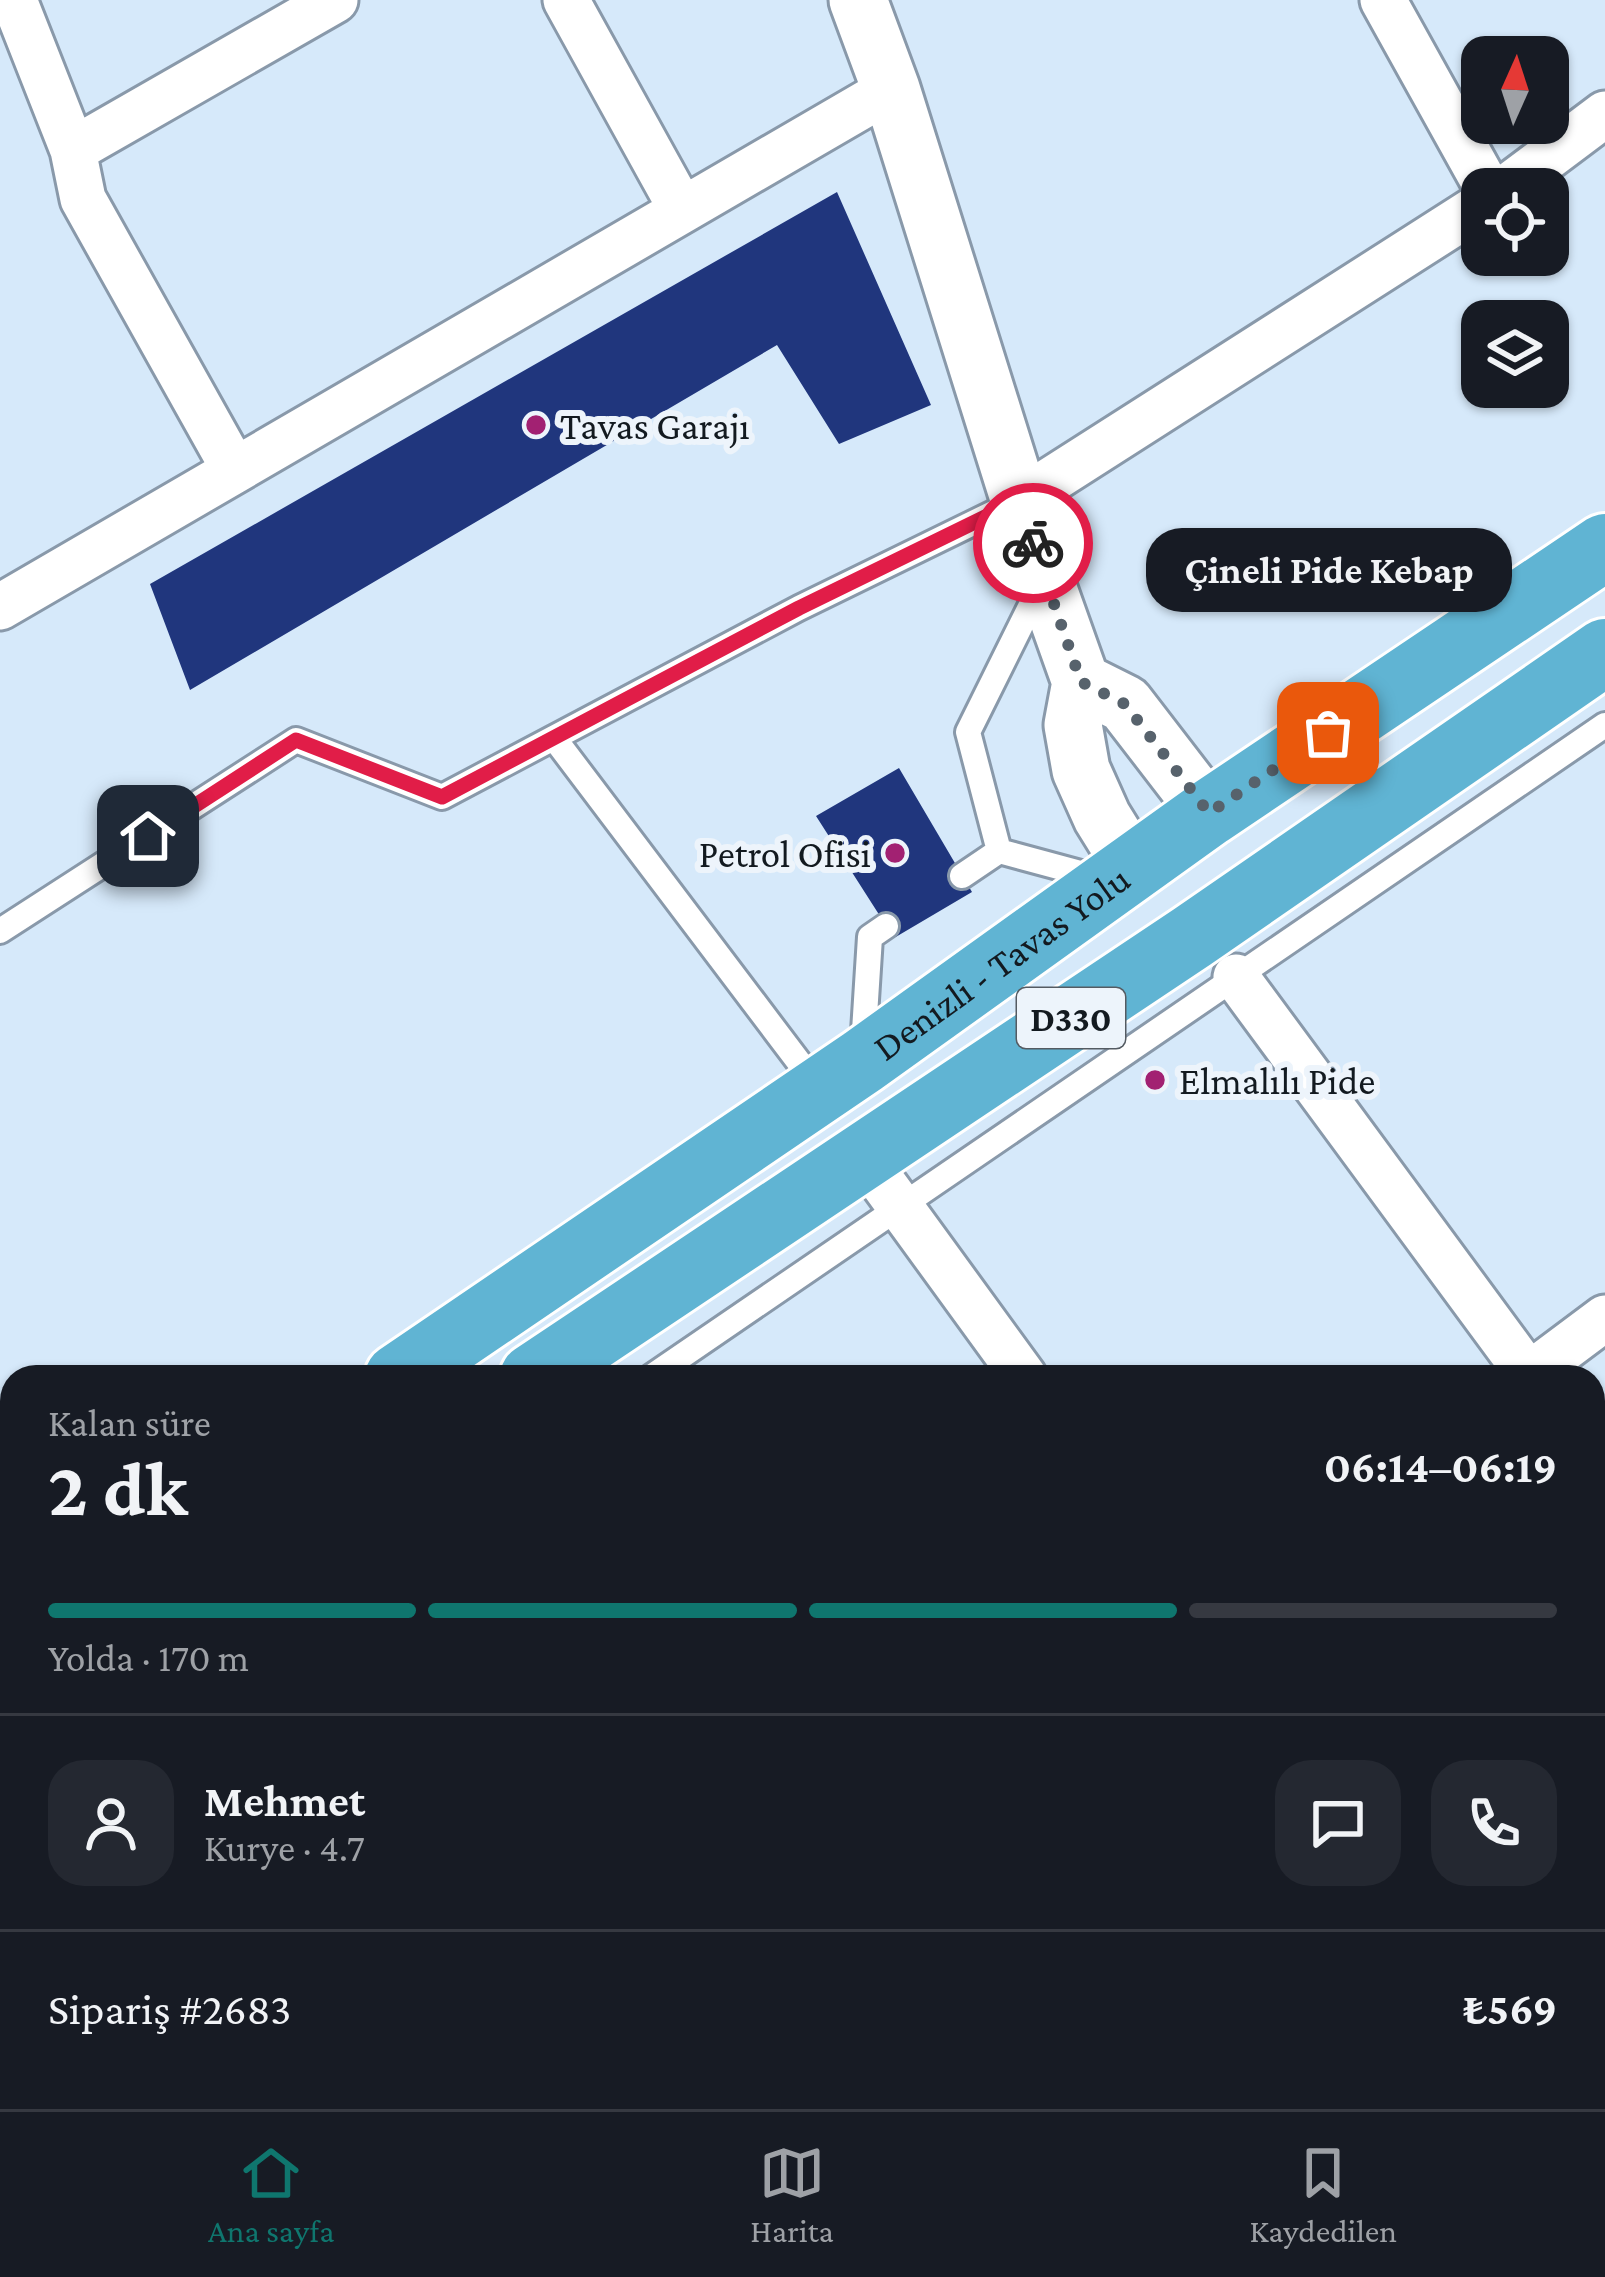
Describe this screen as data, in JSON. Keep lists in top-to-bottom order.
{
  "streets": {
    "highway": ["Denizli - Tavas Yolu", "D330"]
  },
  "places": [
    "Tavas Garajı",
    "Çineli Pide Kebap",
    "Petrol Ofisi",
    "Elmalılı Pide"
  ],
  "north": "top",
  "page": {
    "bubble": "Çineli Pide Kebap",
    "heading": ["2 dk", "Kalan süre", "06:14–06:19"],
    "panel": [
      "Mehmet",
      "Kurye · 4.7",
      "Sipariş #2683",
      "₺569"
    ],
    "bar": "Yolda · 170 m",
    "tabs": ["Ana sayfa", "Harita", "Kaydedilen"]
  }
}
